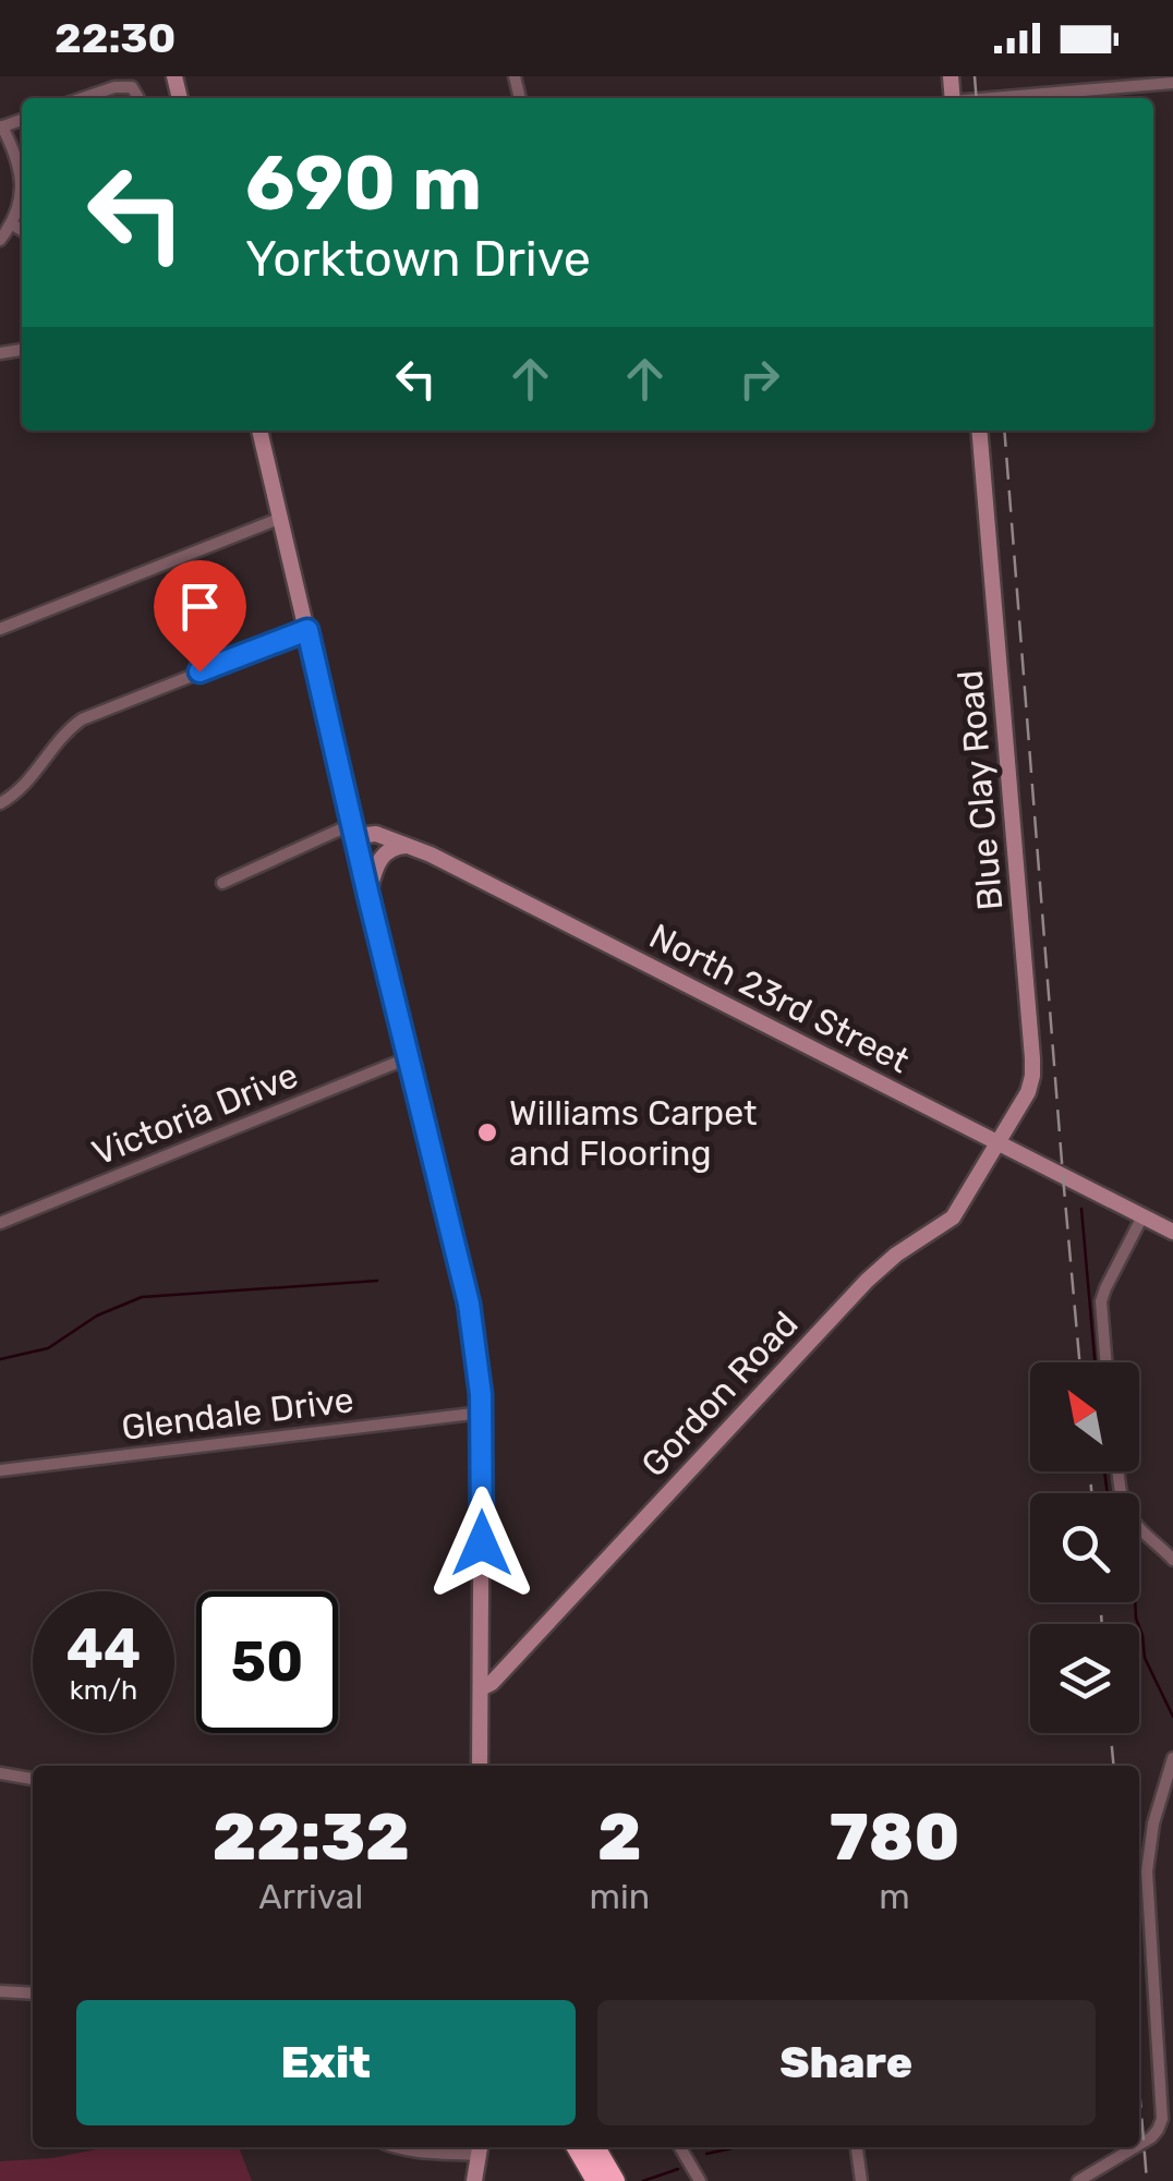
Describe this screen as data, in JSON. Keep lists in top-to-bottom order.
{
  "streets": {
    "main road": ["Blue Clay Road", "North 23rd Street", "Gordon Road"],
    "street": ["Victoria Drive", "Glendale Drive"]
  },
  "crossings": [
    ["Blue Clay Road", "North 23rd Street"],
    ["Blue Clay Road", "Gordon Road"],
    ["North 23rd Street", "Gordon Road"]
  ],
  "places": ["Williams Carpet and Flooring"],
  "north": "top left",
  "page": {
    "status": "22:30",
    "turn": ["690 m", "Yorktown Drive"],
    "speed": "44 km/h",
    "limit": "50",
    "eta": [
      "22:32",
      "Arrival",
      "2",
      "min",
      "780",
      "m"
    ],
    "buttons": ["Exit", "Share"]
  }
}
